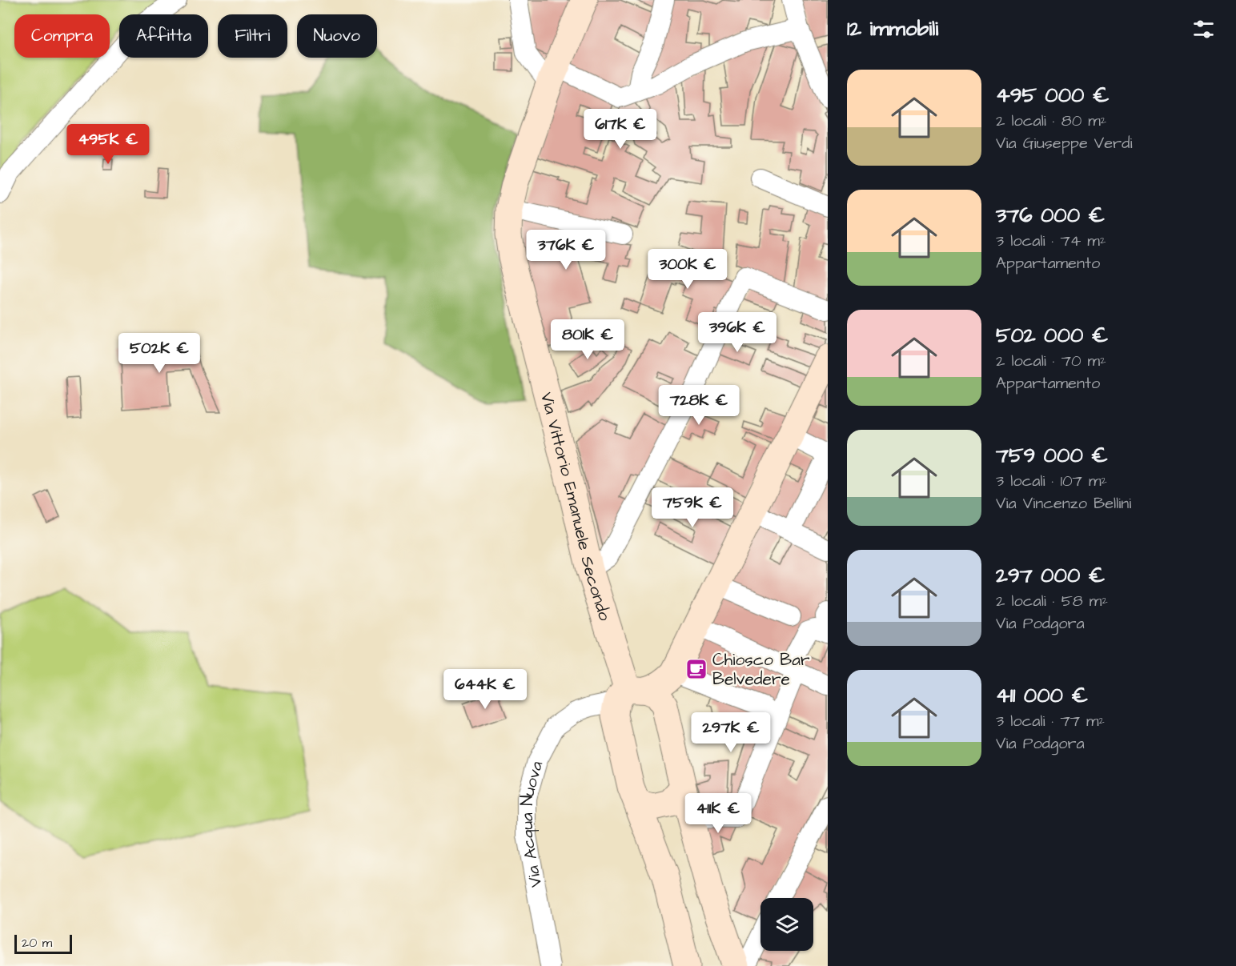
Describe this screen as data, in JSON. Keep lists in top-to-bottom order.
{
  "streets": {
    "street": ["Via Vittorio Emanuele Secondo", "Via Acqua Nuova"]
  },
  "crossings": [
    ["Via Vittorio Emanuele Secondo", "Via Acqua Nuova"]
  ],
  "places": {
    "cafe": ["Chiosco Bar Belvedere"]
  },
  "scale_bar": "20 m",
  "page": {
    "heading": "12 immobili",
    "chip": [
      "Compra",
      "Affitta",
      "Filtri",
      "Nuovo"
    ],
    "list": [
      {
        "name": "495 000 €",
        "note": "2 locali · 80 m² · Via Giuseppe Verdi"
      },
      {
        "name": "376 000 €",
        "note": "3 locali · 74 m² · Appartamento"
      },
      {
        "name": "502 000 €",
        "note": "2 locali · 70 m² · Appartamento"
      },
      {
        "name": "759 000 €",
        "note": "3 locali · 107 m² · Via Vincenzo Bellini"
      },
      {
        "name": "297 000 €",
        "note": "2 locali · 58 m² · Via Podgora"
      },
      {
        "name": "411 000 €",
        "note": "3 locali · 77 m² · Via Podgora"
      }
    ],
    "price": [
      "617K €",
      "495K €",
      "376K €",
      "300K €",
      "396K €",
      "801K €",
      "502K €",
      "728K €",
      "759K €",
      "644K €",
      "297K €",
      "411K €"
    ],
    "scale": "20 m"
  }
}
